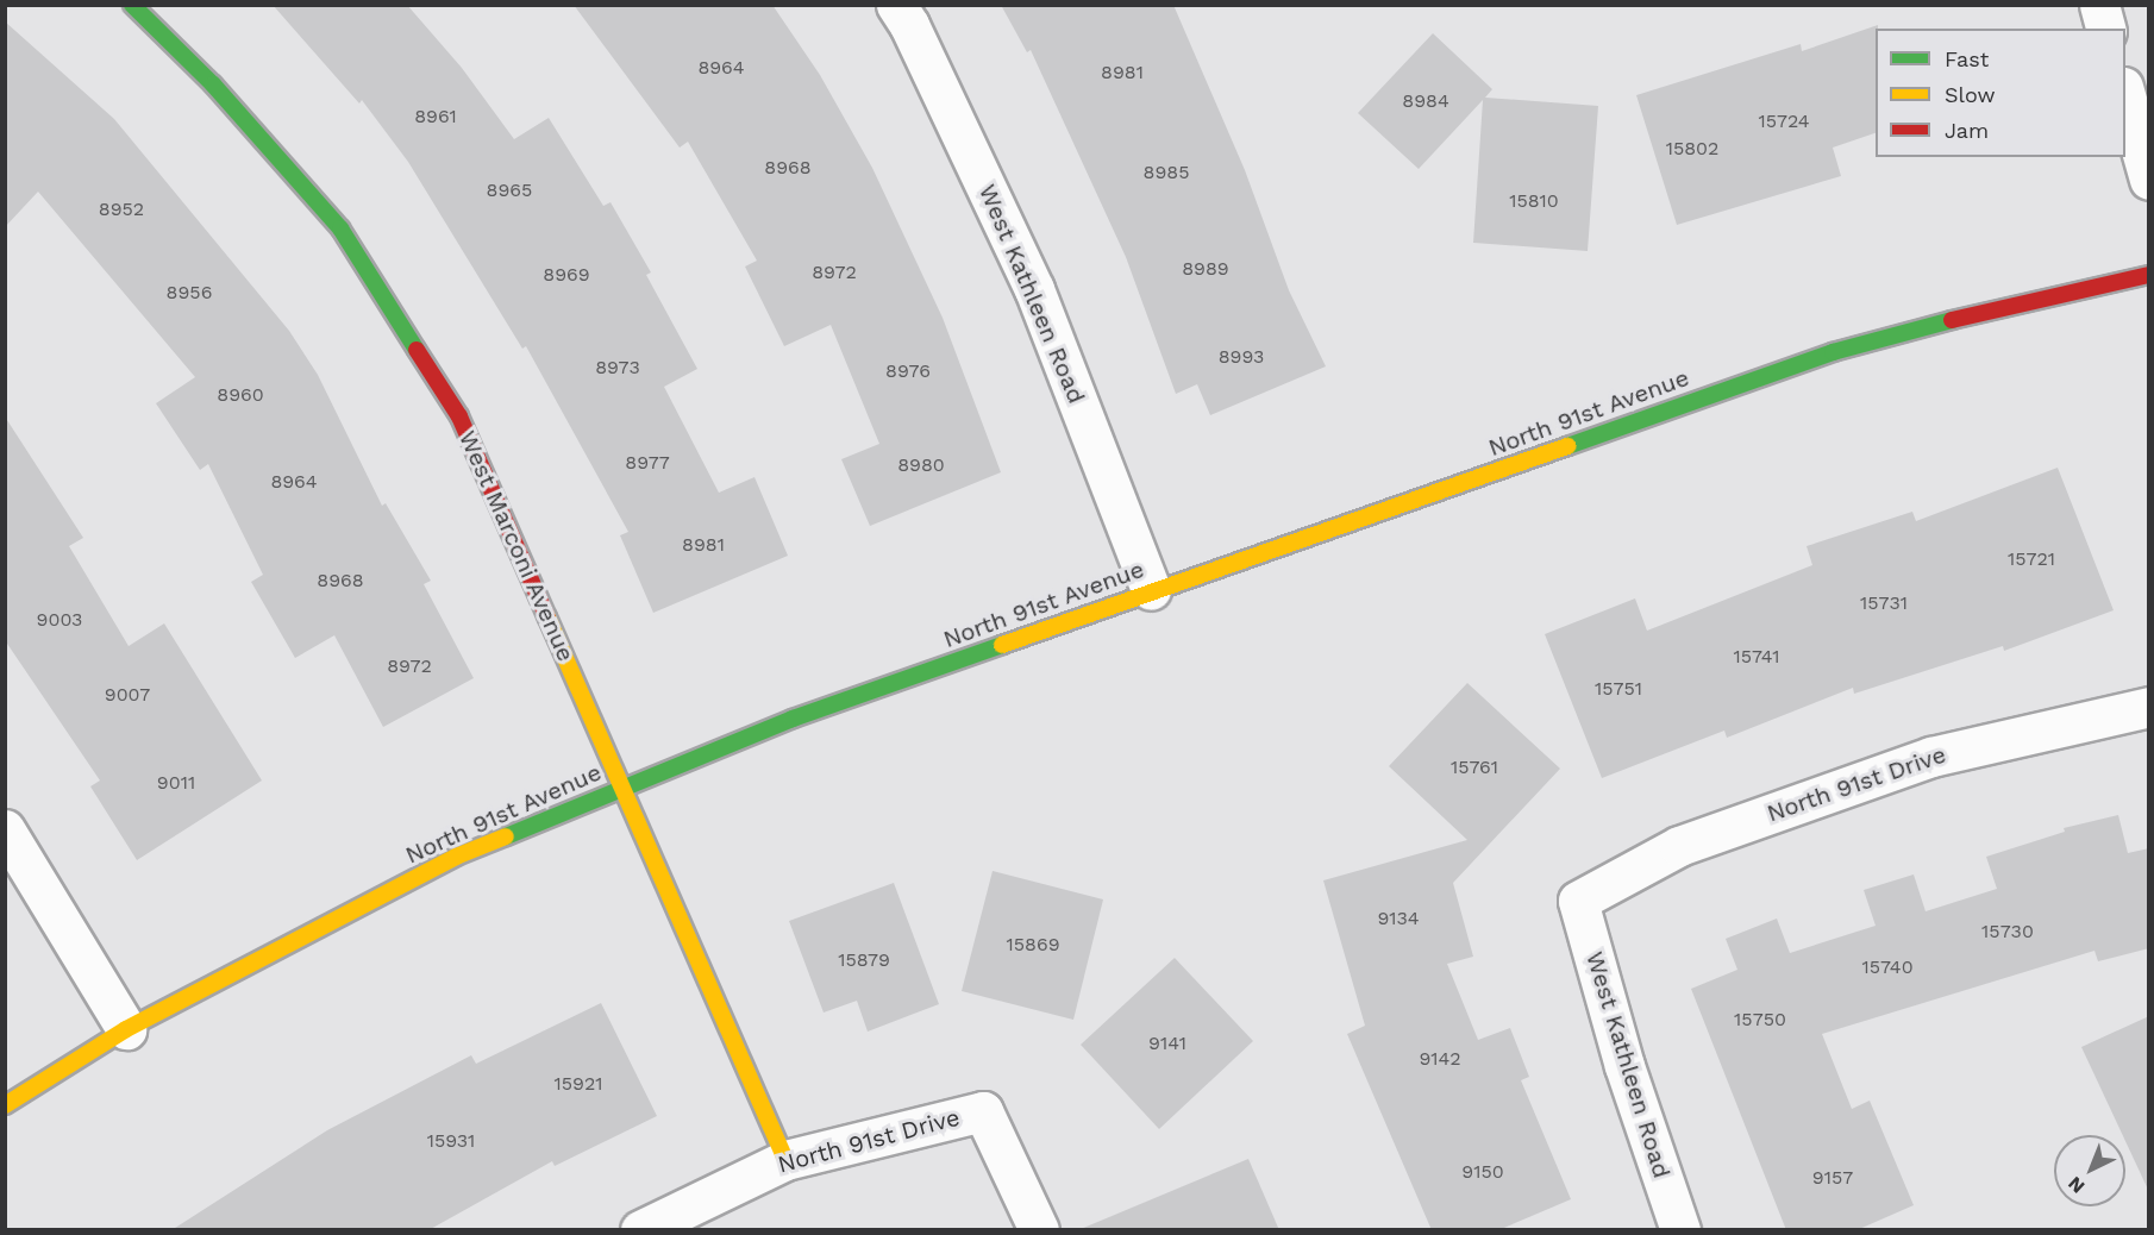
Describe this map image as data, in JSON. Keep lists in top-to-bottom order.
{
  "streets": {
    "main road": ["North 91st Avenue", "West Marconi Avenue"],
    "street": ["West Kathleen Road", "North 91st Drive"]
  },
  "crossings": [
    ["West Kathleen Road", "North 91st Avenue"],
    ["West Kathleen Road", "North 91st Drive"],
    ["North 91st Avenue", "West Marconi Avenue"],
    ["West Marconi Avenue", "North 91st Drive"]
  ],
  "house_numbers": [
    "8964",
    "8981",
    "8984",
    "8961",
    "15724",
    "15802",
    "8968",
    "8985",
    "8965",
    "15810",
    "8952",
    "8989",
    "8972",
    "8969",
    "8956",
    "8993",
    "8973",
    "8976",
    "8960",
    "8977",
    "8980",
    "8964",
    "8981",
    "15721",
    "8968",
    "15731",
    "9003",
    "15741",
    "8972",
    "15751",
    "9007",
    "15761",
    "9011",
    "9134",
    "15730",
    "15869",
    "15879",
    "15740",
    "15750",
    "9141",
    "9142",
    "15921",
    "15931",
    "9150",
    "9157"
  ],
  "legend": ["Fast", "Slow", "Jam"],
  "north": "bottom left"
}
